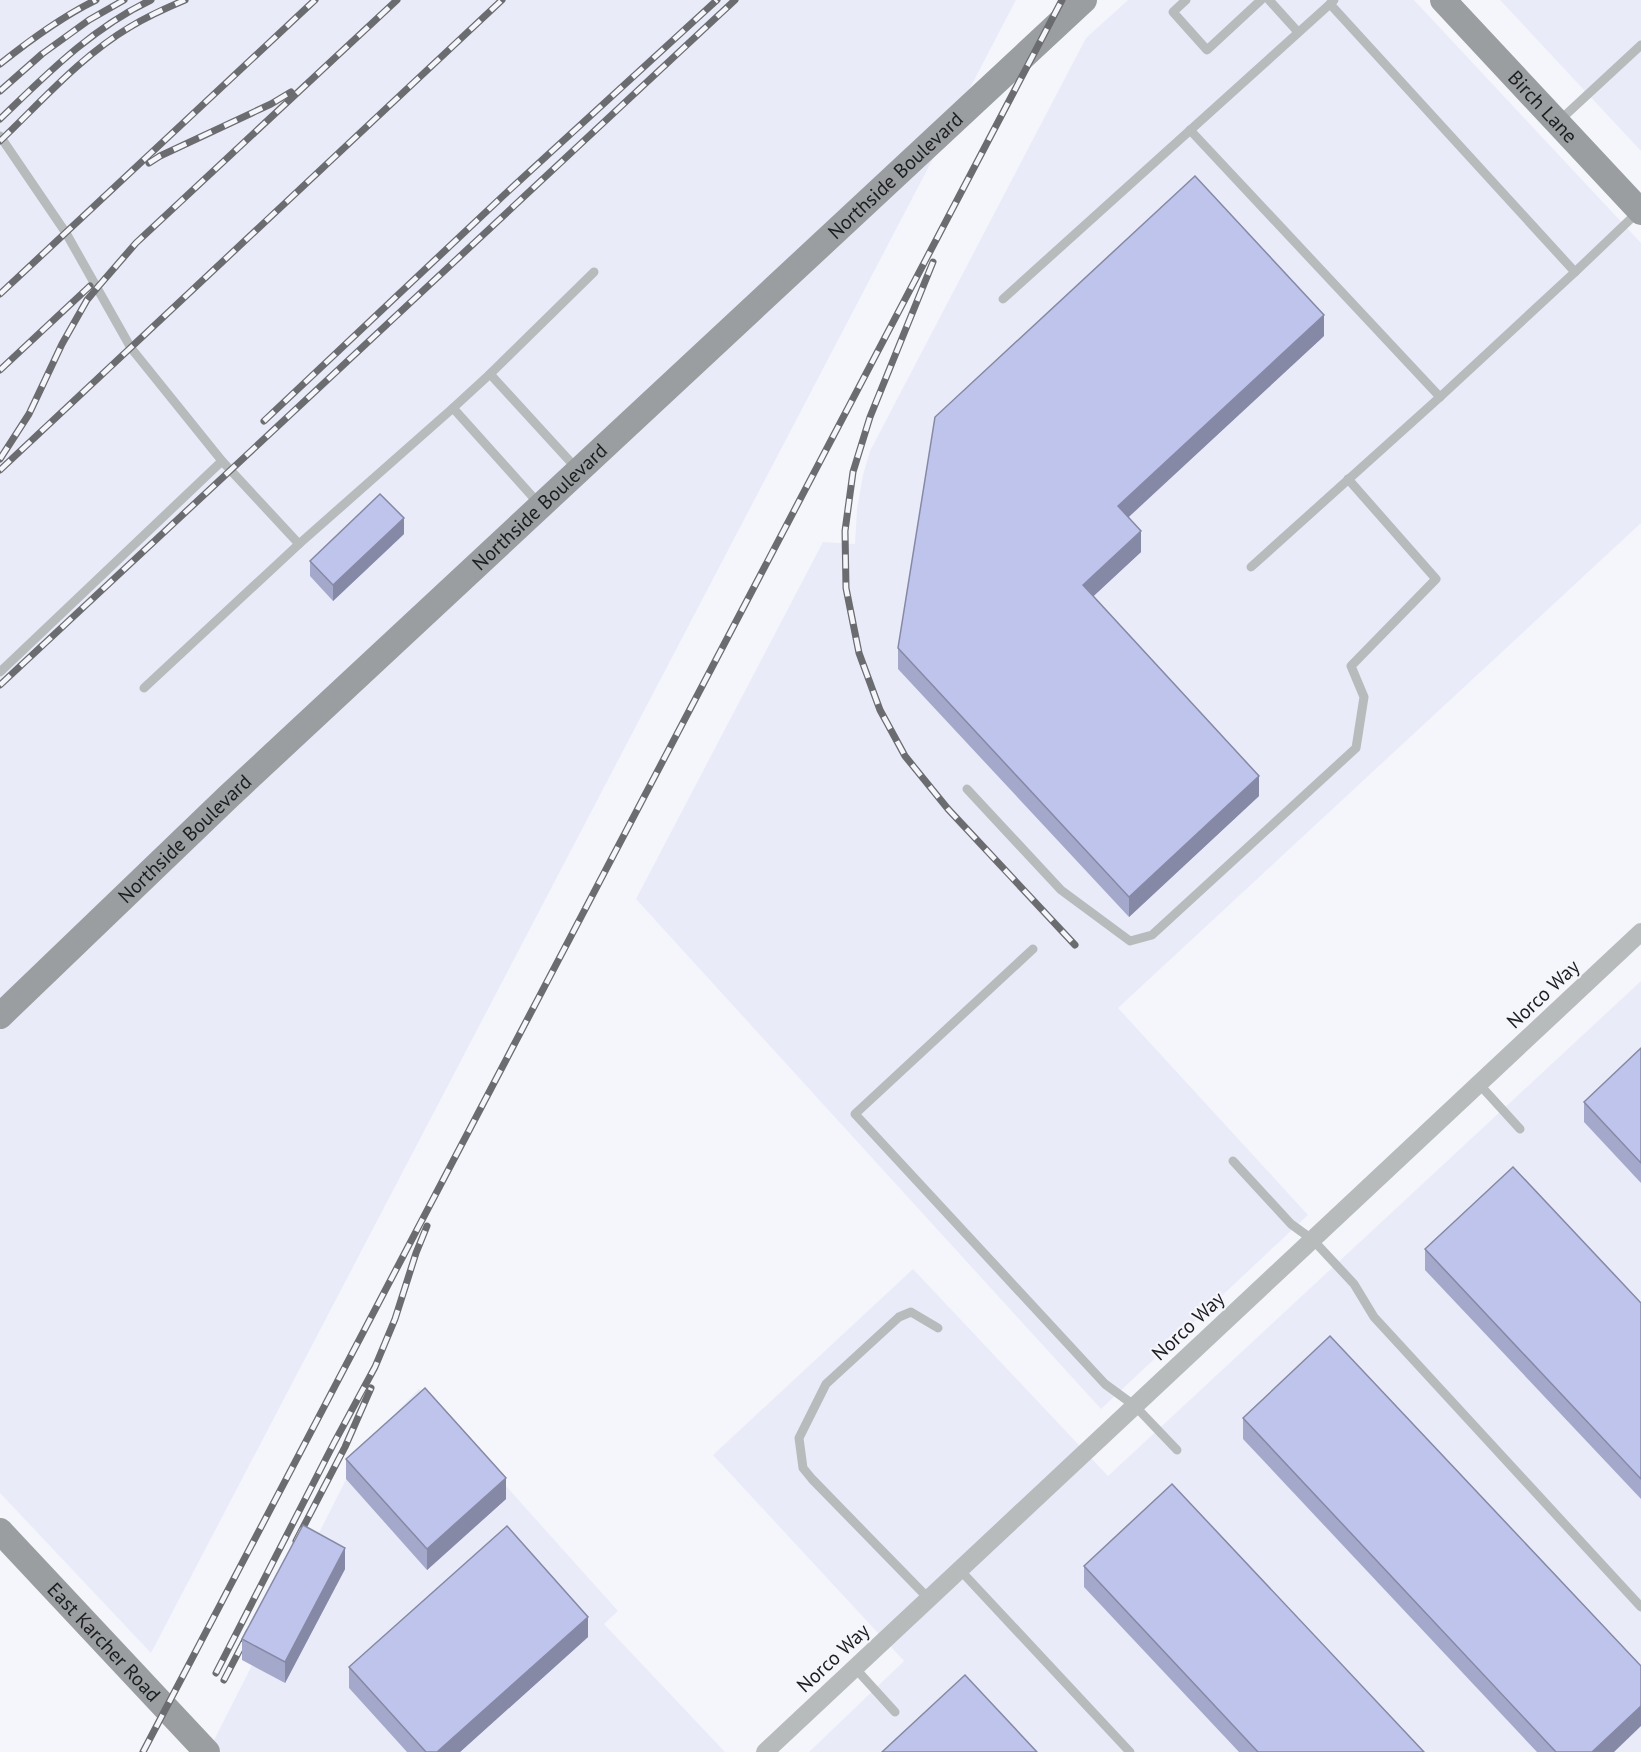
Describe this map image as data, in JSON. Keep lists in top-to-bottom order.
{
  "streets": {
    "main road": ["Birch Lane", "Northside Boulevard", "East Karcher Road"],
    "street": ["Norco Way"]
  }
}
